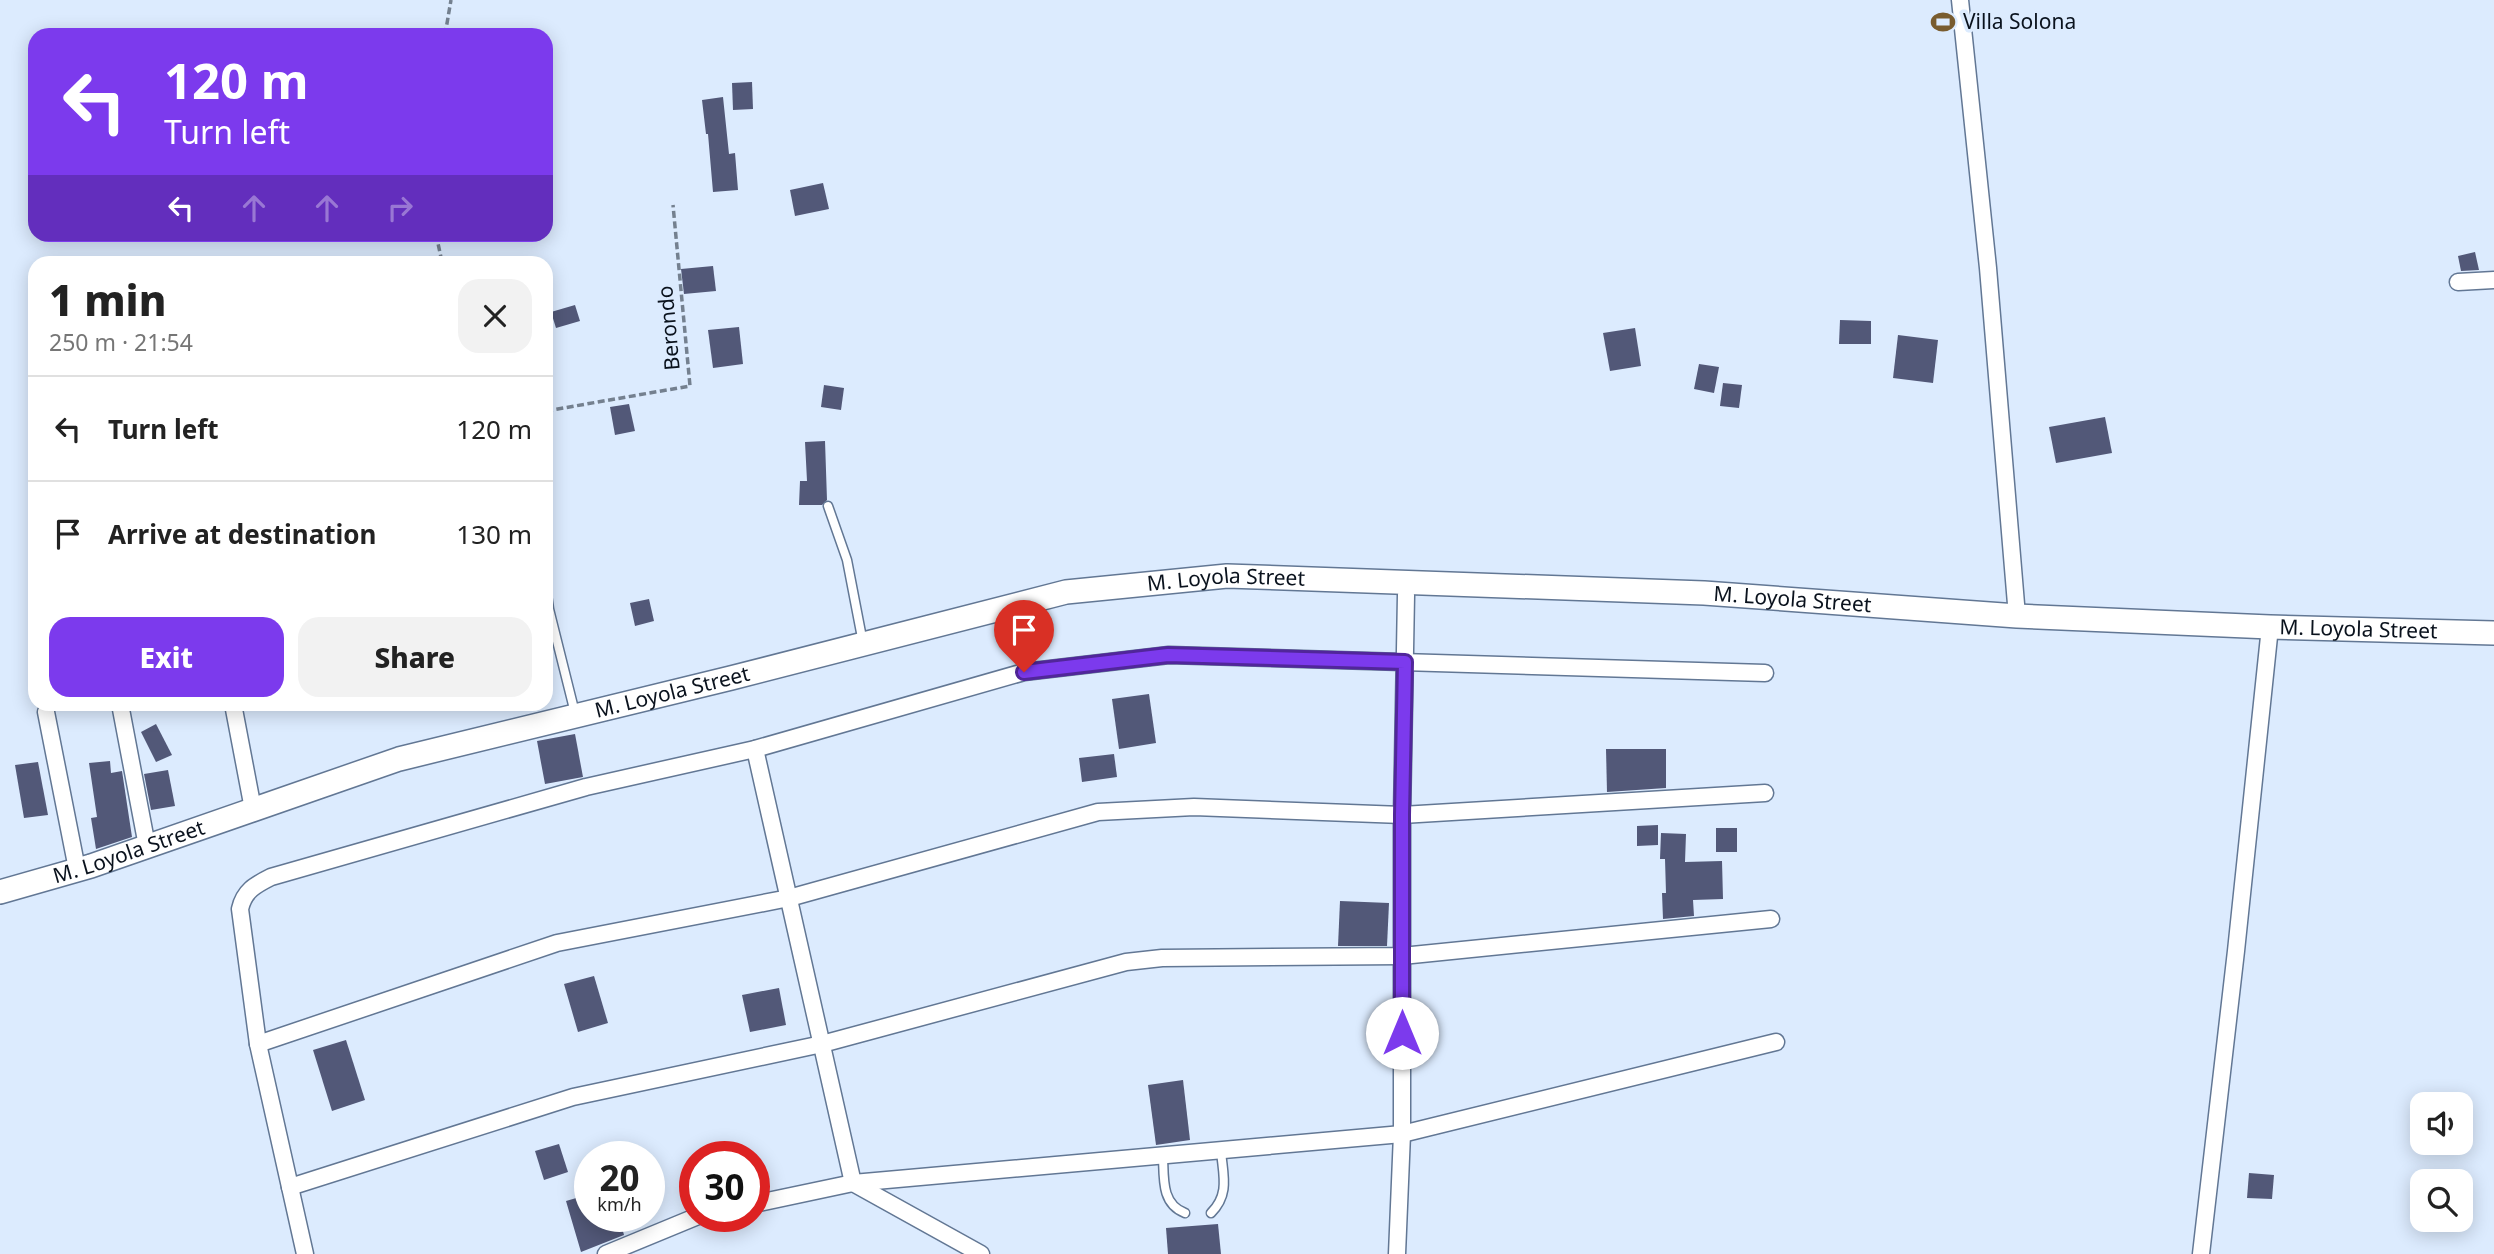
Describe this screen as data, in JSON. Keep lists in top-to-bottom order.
{
  "streets": {
    "street": ["M. Loyola Street"],
    "path": ["Berondo"]
  },
  "places": {
    "sports": ["Villa Solona"]
  },
  "page": {
    "turn": ["120 m", "Turn left"],
    "heading": ["1 min", "250 m · 21:54"],
    "list": [
      {
        "name": "Turn left",
        "value": "120 m"
      },
      {
        "name": "Arrive at destination",
        "value": "130 m"
      }
    ],
    "buttons": ["Exit", "Share"],
    "speed": "20 km/h",
    "limit": "30"
  }
}
